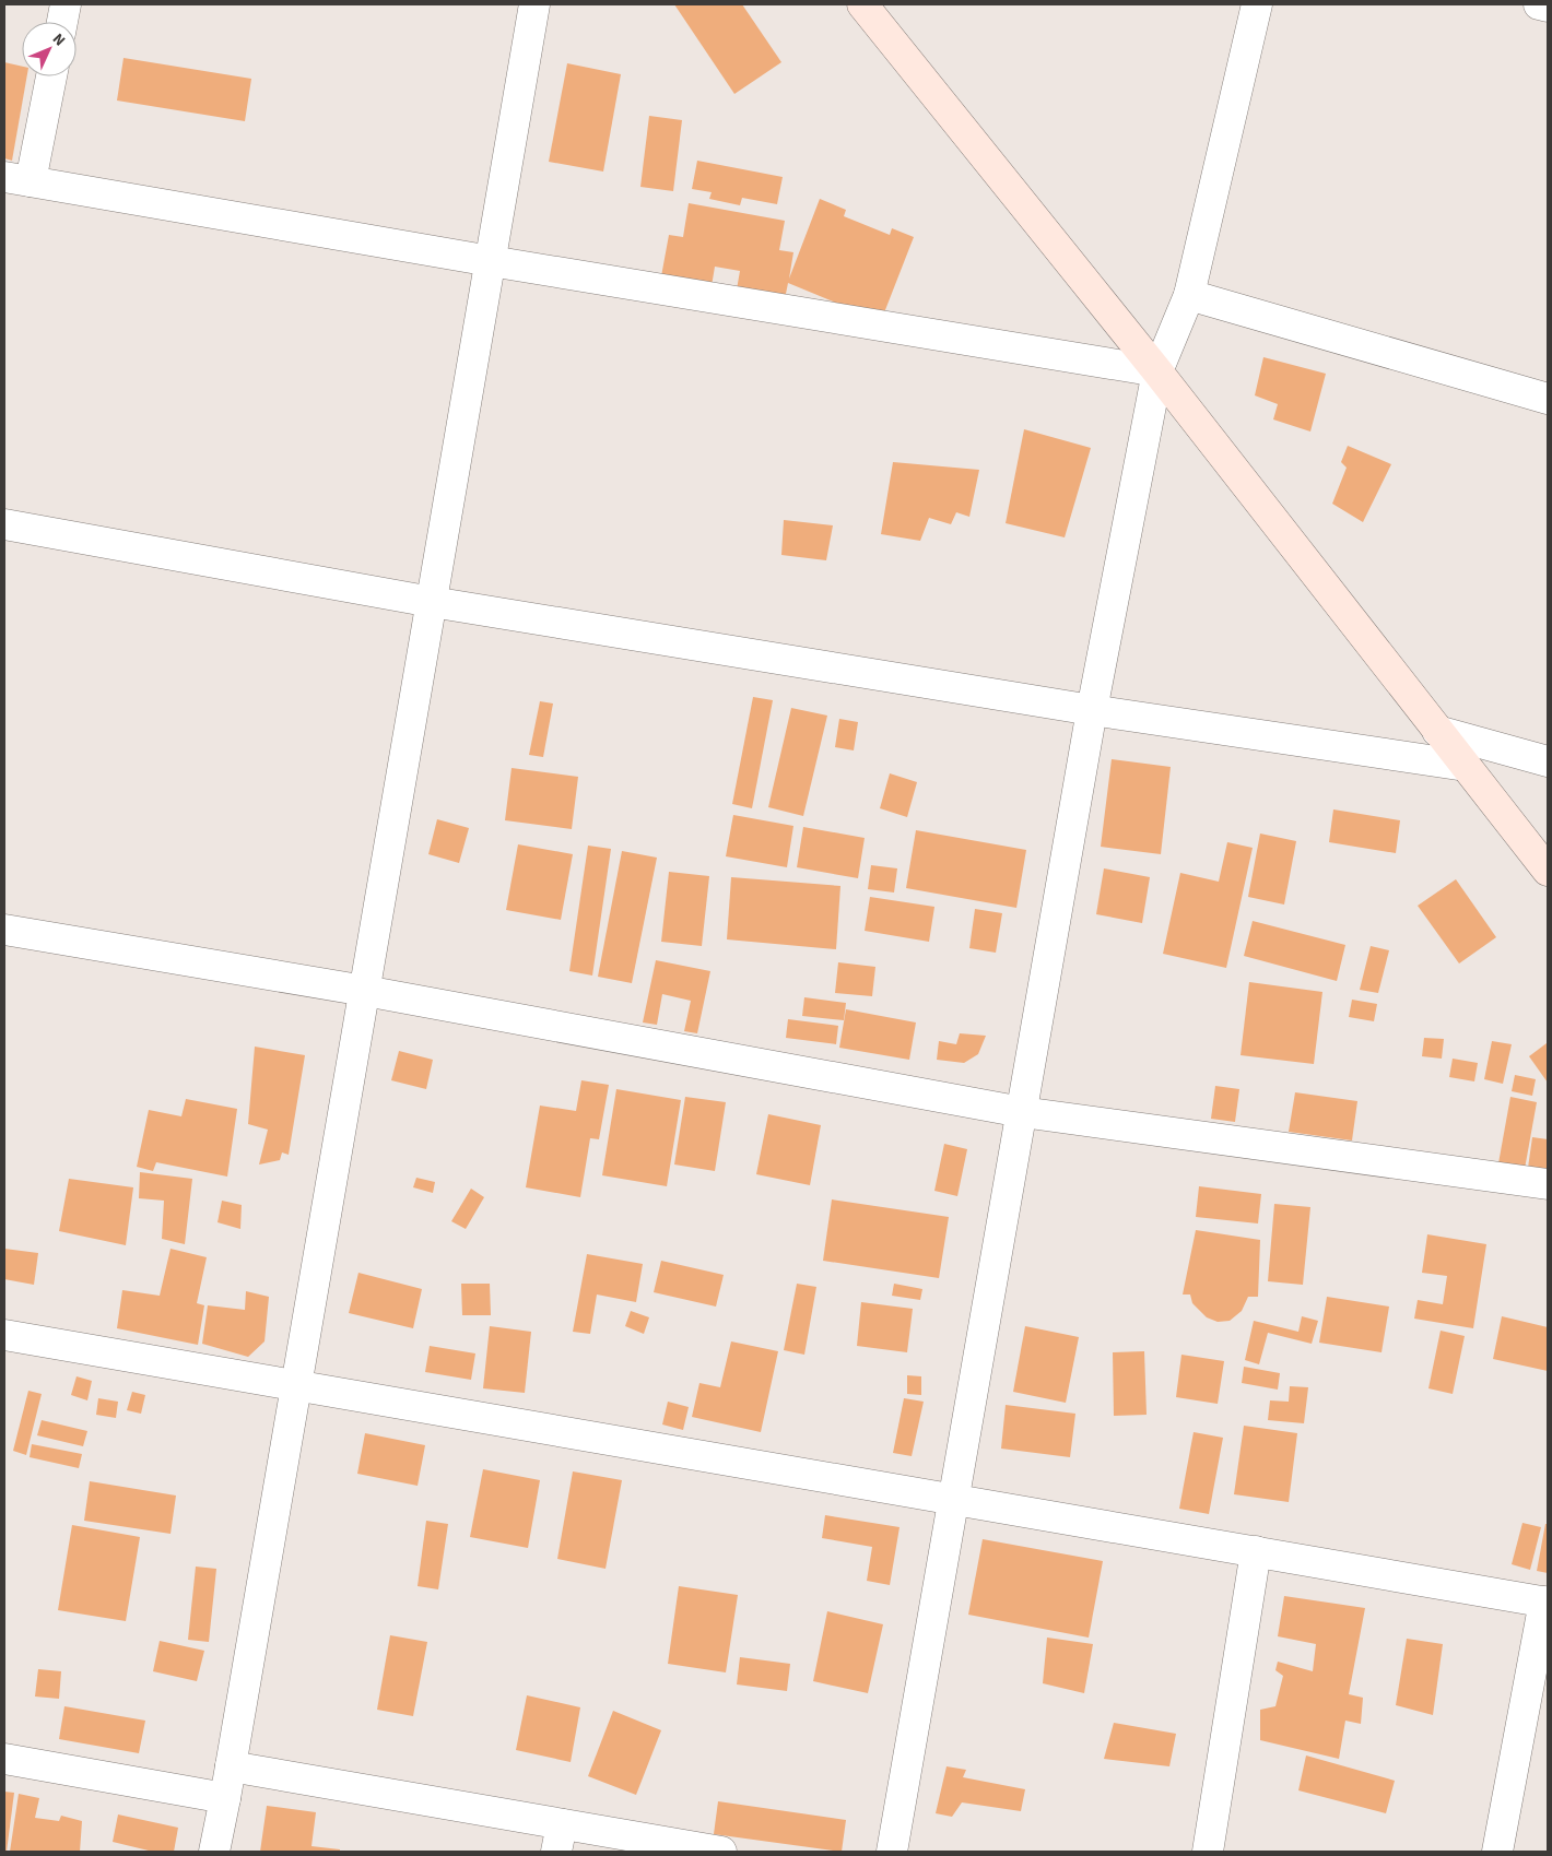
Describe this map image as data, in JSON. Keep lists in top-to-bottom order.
{
  "north": "top right"
}
